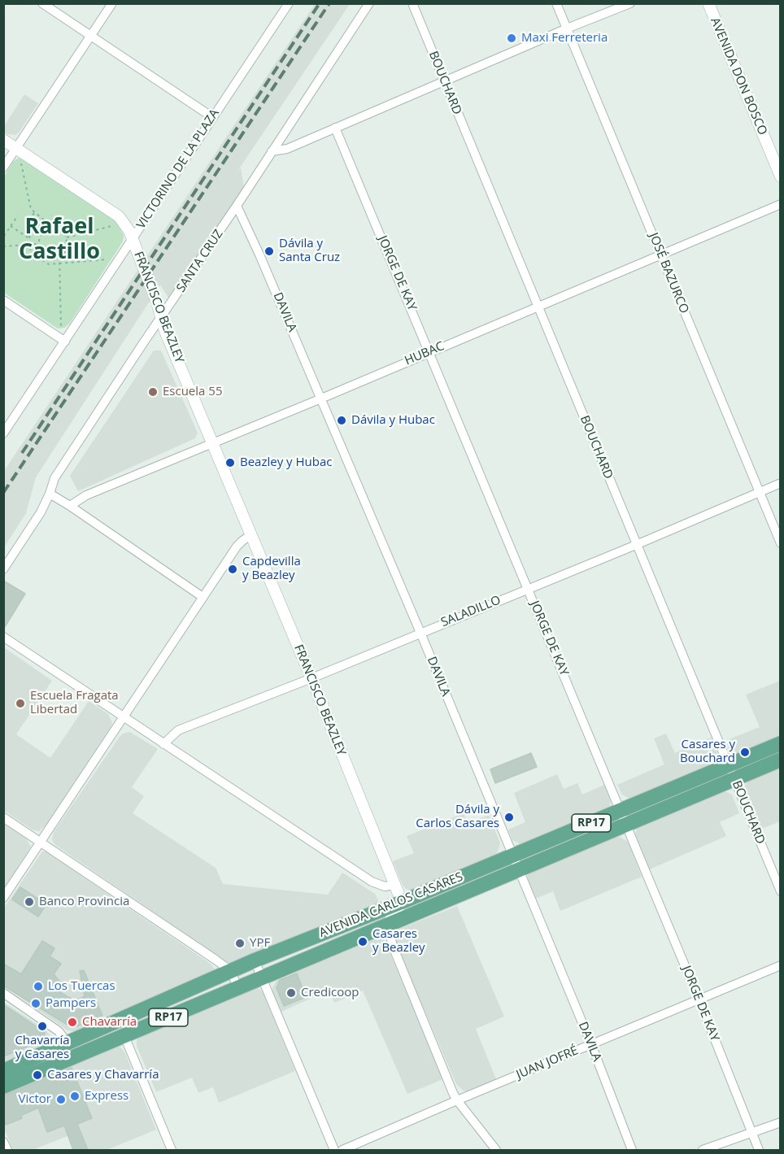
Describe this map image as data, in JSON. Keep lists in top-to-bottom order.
{
  "streets": {
    "main road": ["RP17", "AVENIDA CARLOS CASARES"],
    "street": [
      "AVENIDA DON BOSCO",
      "BOUCHARD",
      "VICTORINO DE LA PLAZA",
      "SANTA CRUZ",
      "JORGE DE KAY",
      "JOSÉ BAZURCO",
      "FRANCISCO BEAZLEY",
      "DAVILA",
      "HUBAC",
      "SALADILLO",
      "JUAN JOFRÉ"
    ]
  },
  "crossings": [
    ["BOUCHARD", "HUBAC"],
    ["BOUCHARD", "SALADILLO"],
    ["BOUCHARD", "AVENIDA CARLOS CASARES"],
    ["VICTORINO DE LA PLAZA", "FRANCISCO BEAZLEY"],
    ["SANTA CRUZ", "FRANCISCO BEAZLEY"],
    ["SANTA CRUZ", "DAVILA"],
    ["JORGE DE KAY", "HUBAC"],
    ["JORGE DE KAY", "SALADILLO"],
    ["JORGE DE KAY", "AVENIDA CARLOS CASARES"],
    ["JORGE DE KAY", "JUAN JOFRÉ"],
    ["JOSÉ BAZURCO", "HUBAC"],
    ["JOSÉ BAZURCO", "SALADILLO"],
    ["FRANCISCO BEAZLEY", "HUBAC"],
    ["FRANCISCO BEAZLEY", "SALADILLO"],
    ["FRANCISCO BEAZLEY", "AVENIDA CARLOS CASARES"],
    ["DAVILA", "HUBAC"],
    ["DAVILA", "SALADILLO"],
    ["DAVILA", "AVENIDA CARLOS CASARES"],
    ["DAVILA", "JUAN JOFRÉ"]
  ],
  "districts": ["Rafael Castillo"],
  "places": [
    "Maxi Ferreteria",
    "Dávila y Santa Cruz",
    "Escuela 55",
    "Dávila y Hubac",
    "Beazley y Hubac",
    "Capdevilla y Beazley",
    "Escuela Fragata Libertad",
    "Casares y Bouchard",
    "Dávila y Carlos Casares",
    "Banco Provincia",
    "Casares y Beazley",
    "YPF",
    "Los Tuercas",
    "Credicoop",
    "Pampers",
    "Chavarría",
    "Chavarría y Casares",
    "Casares y Chavarría",
    "Express",
    "Victor"
  ]
}
